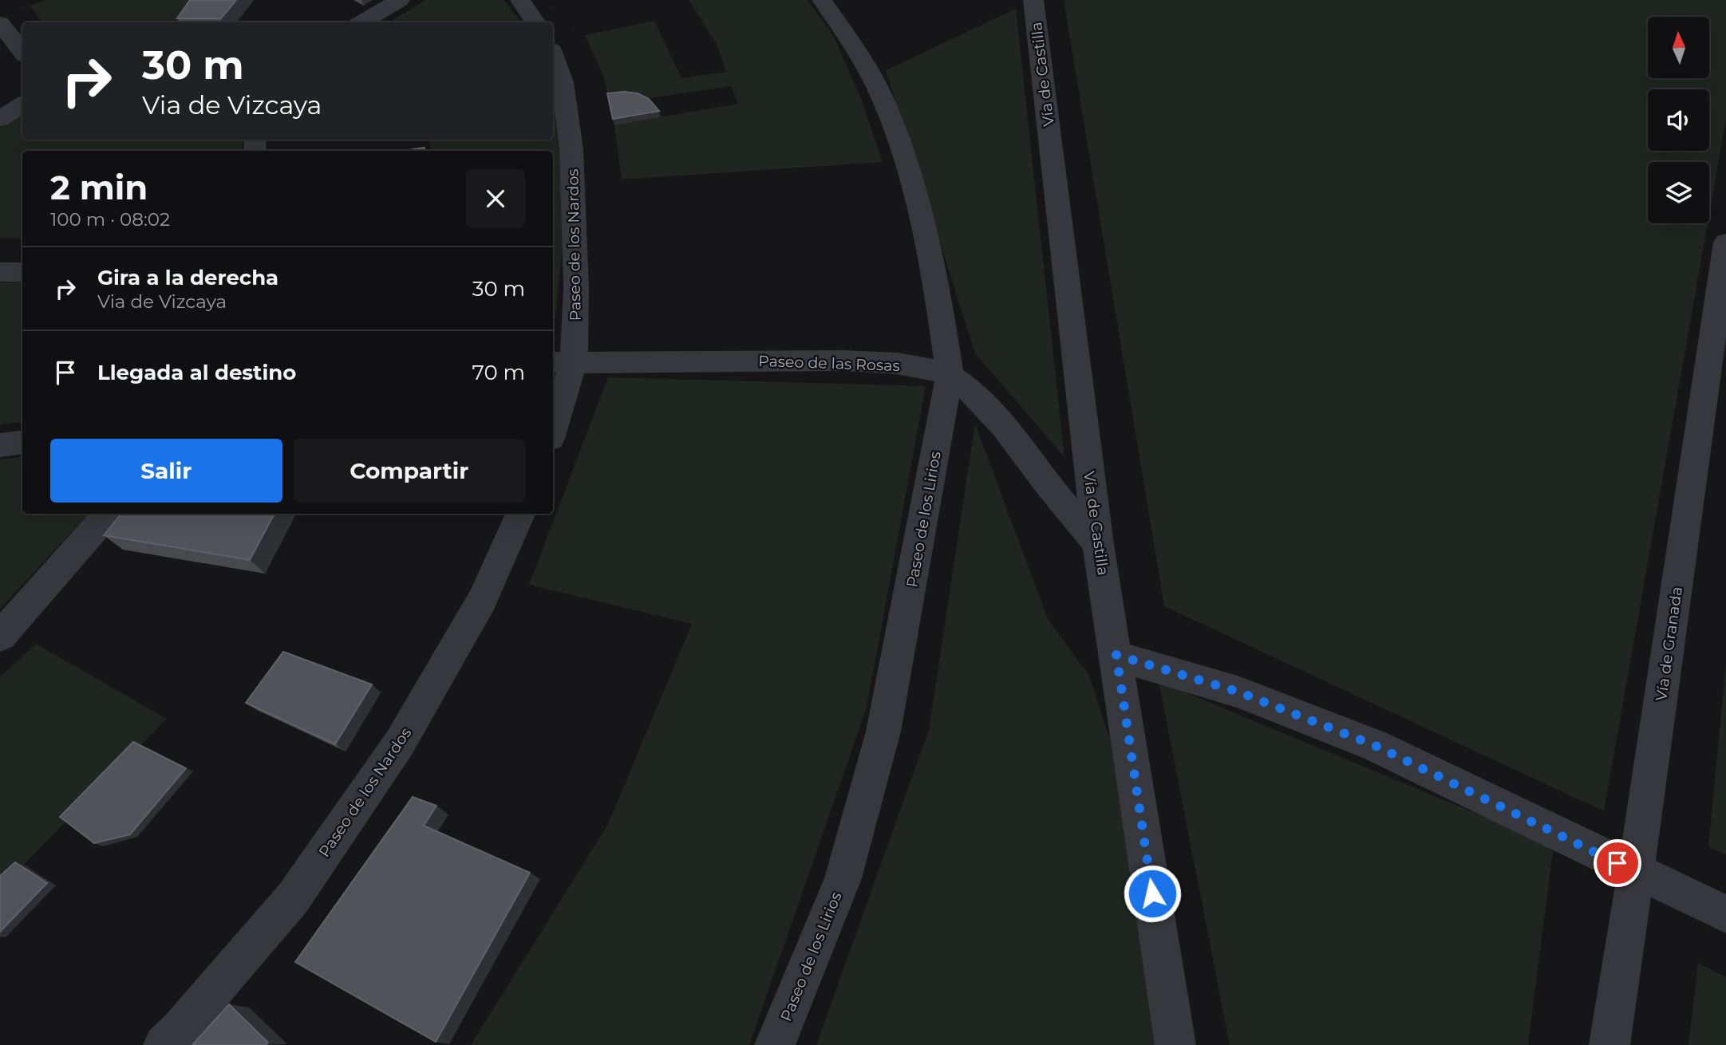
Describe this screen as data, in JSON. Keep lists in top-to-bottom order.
{
  "streets": {
    "street": [
      "Vía de Castilla",
      "Paseo de los Nardos",
      "Paseo de las Rosas",
      "Paseo de los Lirios",
      "Vía de Granada"
    ]
  },
  "crossings": [
    ["Vía de Castilla", "Paseo de las Rosas"],
    ["Paseo de los Nardos", "Paseo de las Rosas"],
    ["Paseo de las Rosas", "Paseo de los Lirios"]
  ],
  "north": "top",
  "page": {
    "turn": ["30 m", "Via de Vizcaya"],
    "heading": ["2 min", "100 m · 08:02"],
    "list": [
      {
        "name": "Gira a la derecha",
        "note": "Via de Vizcaya",
        "value": "30 m"
      },
      {
        "name": "Llegada al destino",
        "value": "70 m"
      }
    ],
    "buttons": ["Salir", "Compartir"]
  }
}
